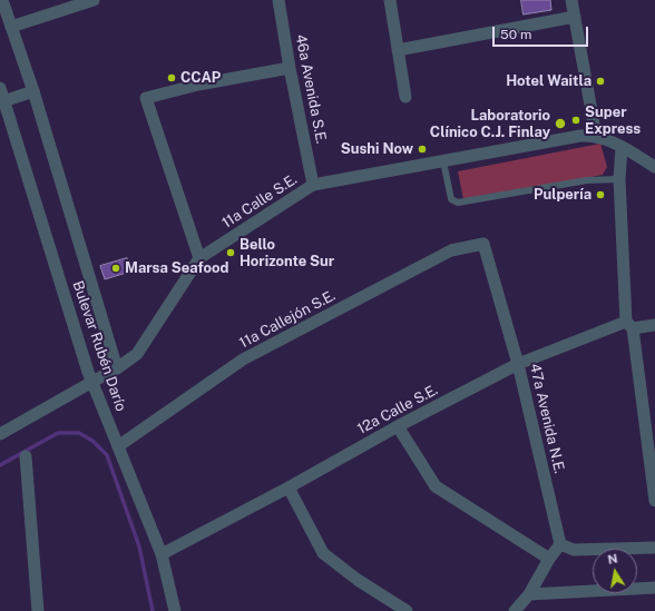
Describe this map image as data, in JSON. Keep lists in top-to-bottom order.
{
  "streets": {
    "street": [
      "46a Avenida S.E.",
      "11a Calle S.E.",
      "11a Callejón S.E.",
      "Bulevar Rubén Darío",
      "12a Calle S.E.",
      "47a Avenida N.E."
    ]
  },
  "crossings": [
    ["46a Avenida S.E.", "11a Calle S.E."],
    ["11a Calle S.E.", "Bulevar Rubén Darío"],
    ["11a Callejón S.E.", "Bulevar Rubén Darío"],
    ["11a Callejón S.E.", "47a Avenida N.E."],
    ["Bulevar Rubén Darío", "12a Calle S.E."],
    ["12a Calle S.E.", "47a Avenida N.E."]
  ],
  "places": [
    "CCAP",
    "Hotel Waitla",
    "Super Express",
    "Laboratorio Clínico C.J. Finlay",
    "Sushi Now",
    "Pulpería",
    "Bello Horizonte Sur",
    "Marsa Seafood"
  ],
  "scale_bar": "50 m",
  "north": "top"
}
